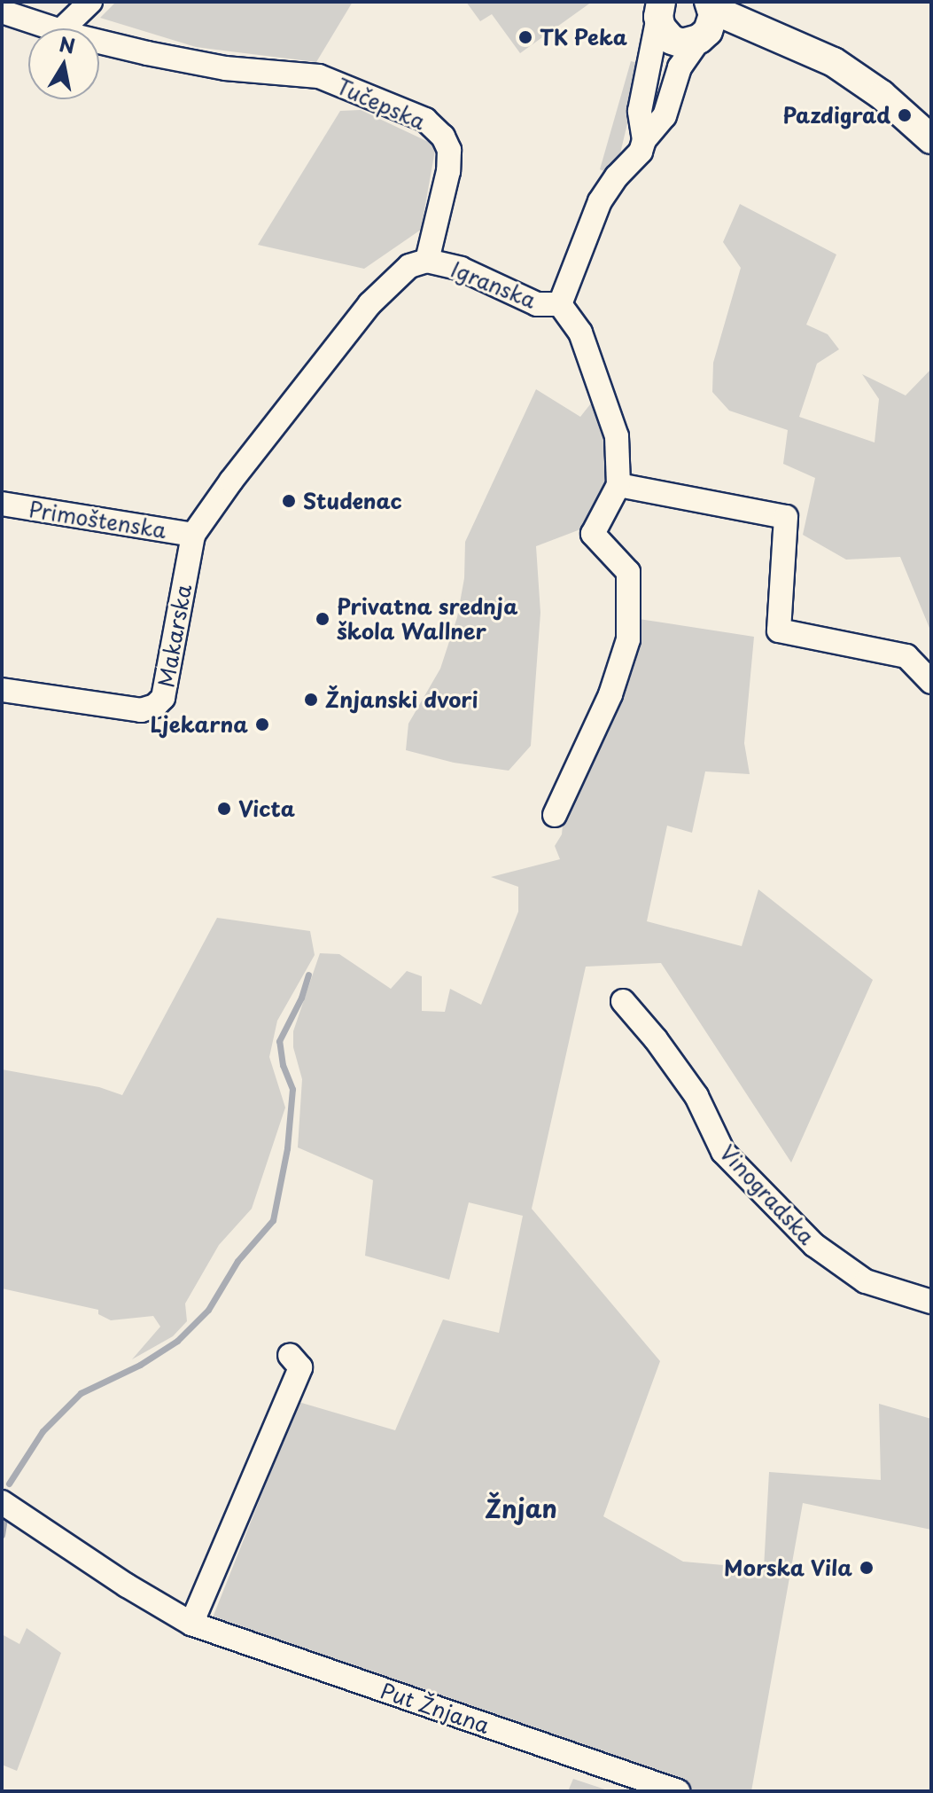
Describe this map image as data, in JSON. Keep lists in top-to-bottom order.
{
  "streets": {
    "street": [
      "Tučepska",
      "Igranska",
      "Primoštenska",
      "Makarska",
      "Vinogradska",
      "Put Žnjana"
    ]
  },
  "crossings": [
    ["Tučepska", "Igranska"],
    ["Primoštenska", "Makarska"]
  ],
  "districts": ["Žnjan"],
  "places": [
    "TK Peka",
    "Pazdigrad",
    "Studenac",
    "Privatna srednja škola Wallner",
    "Žnjanski dvori",
    "Ljekarna",
    "Victa",
    "Morska Vila"
  ],
  "north": "top"
}
